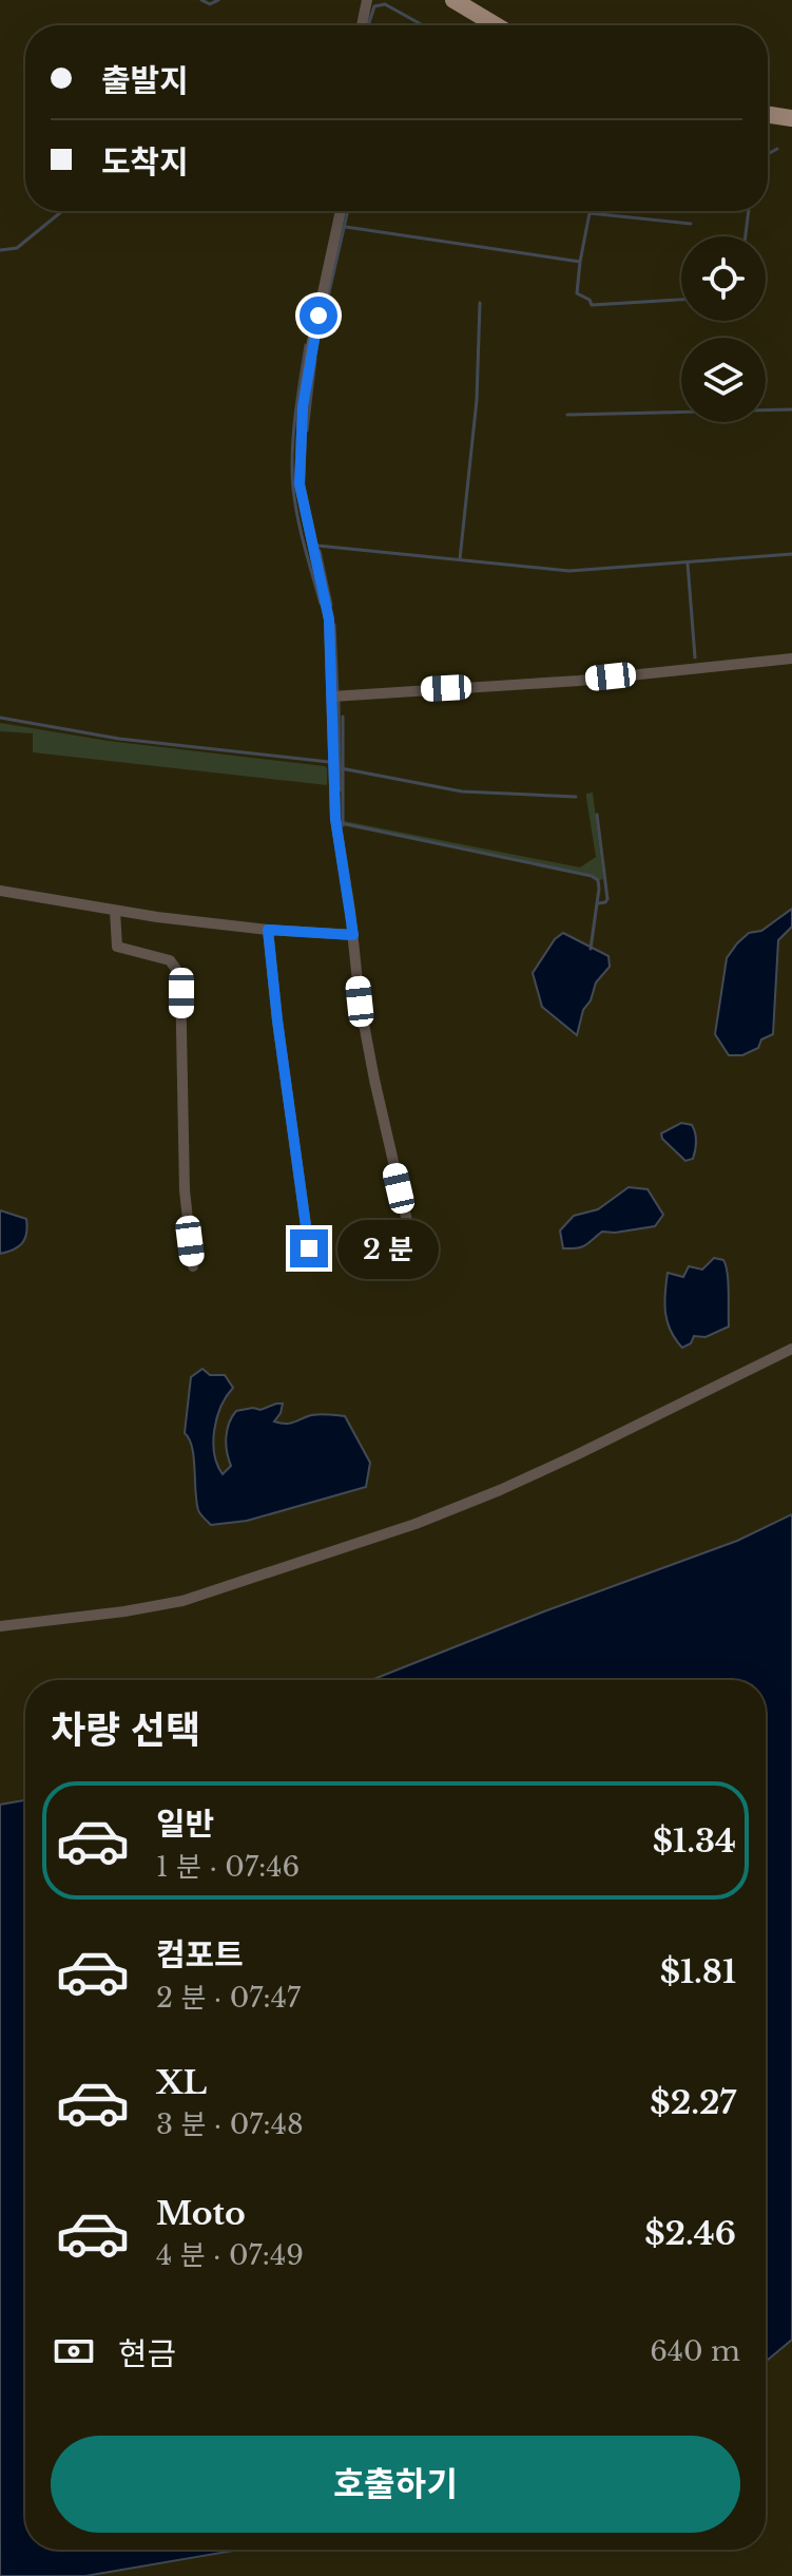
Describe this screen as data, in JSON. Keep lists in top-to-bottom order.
{
  "page": {
    "banner": ["출발지", "도착지"],
    "bubble": "2 분",
    "heading": "차량 선택",
    "list": [
      {
        "name": "일반",
        "note": "1 분 · 07:46",
        "value": "$1.34"
      },
      {
        "name": "컴포트",
        "note": "2 분 · 07:47",
        "value": "$1.81"
      },
      {
        "name": "XL",
        "note": "3 분 · 07:48",
        "value": "$2.27"
      },
      {
        "name": "Moto",
        "note": "4 분 · 07:49",
        "value": "$2.46"
      }
    ],
    "pay": ["현금", "640 m"],
    "buttons": "호출하기"
  }
}
